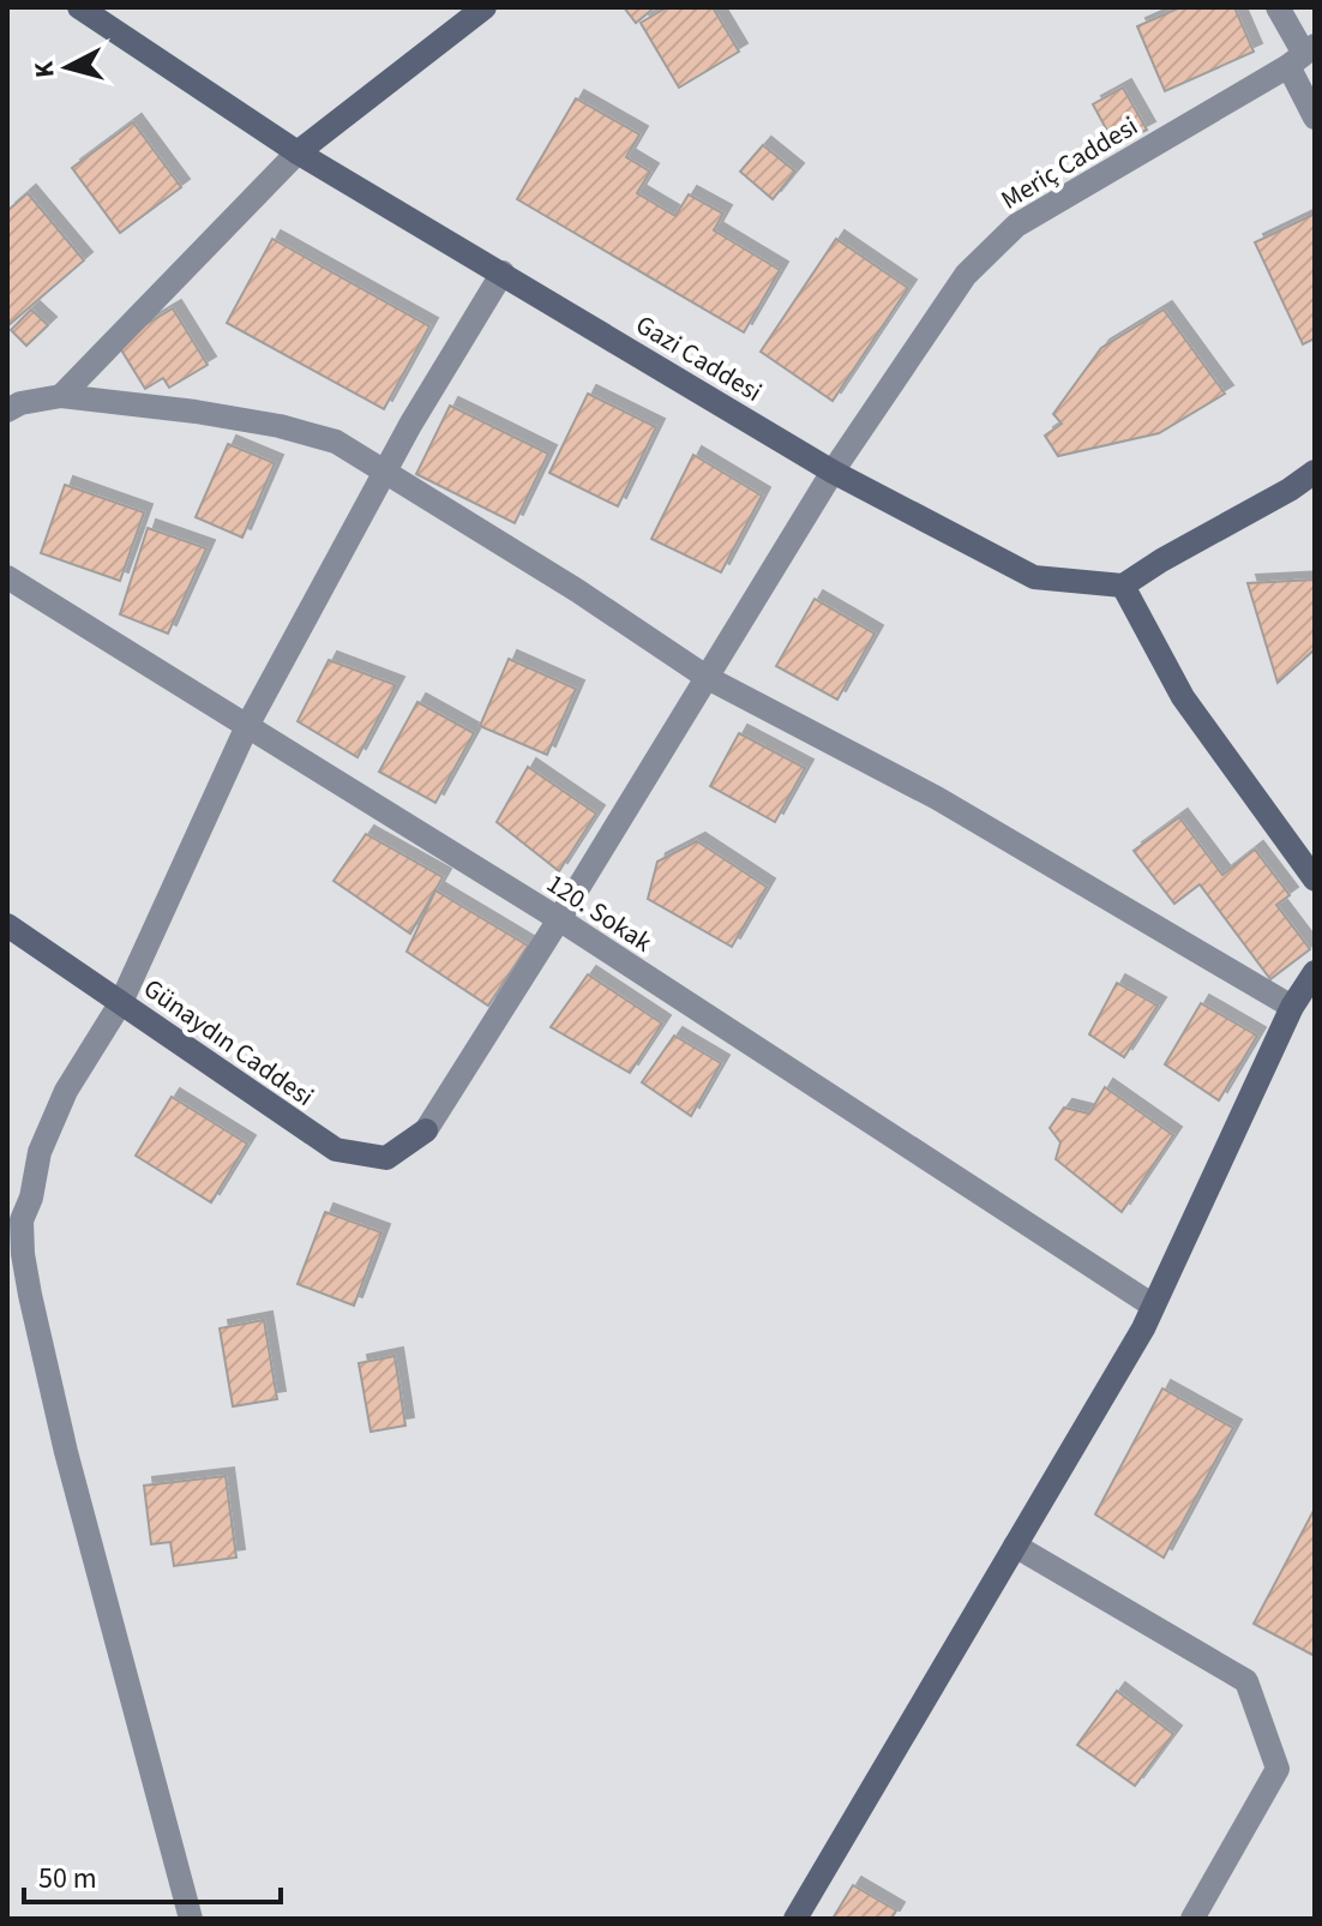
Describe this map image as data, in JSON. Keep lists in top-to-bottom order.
{
  "streets": {
    "street": [
      "Meriç Caddesi",
      "Gazi Caddesi",
      "120. Sokak",
      "Günaydın Caddesi"
    ]
  },
  "crossings": [
    ["Meriç Caddesi", "Gazi Caddesi"],
    ["Meriç Caddesi", "120. Sokak"],
    ["Meriç Caddesi", "Günaydın Caddesi"]
  ],
  "scale_bar": "50 m",
  "north": "left"
}
